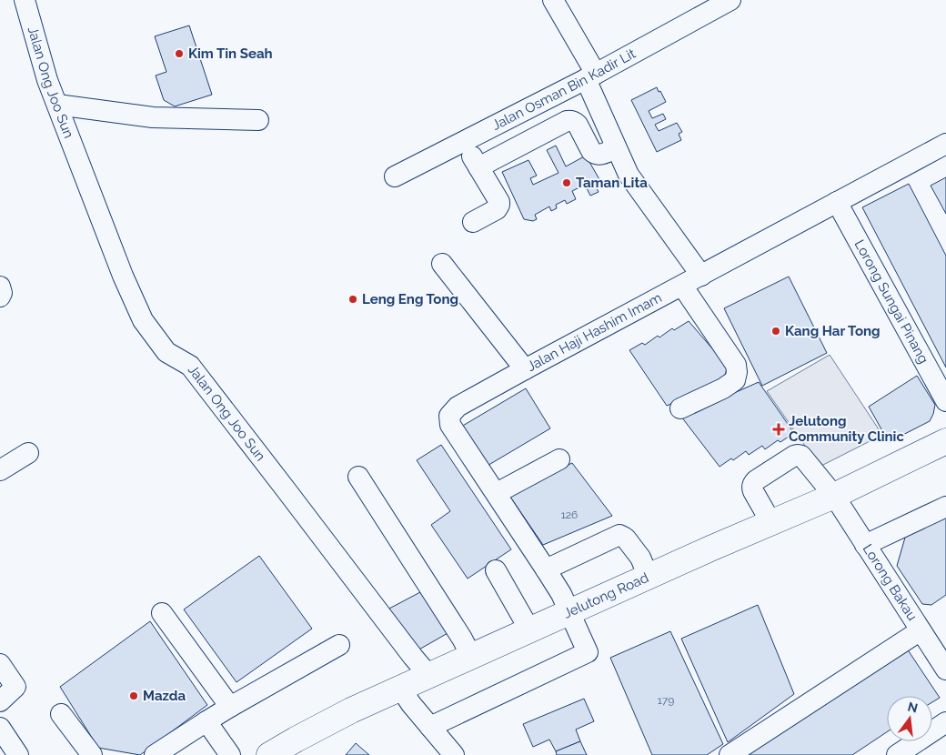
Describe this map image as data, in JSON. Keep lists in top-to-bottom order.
{
  "streets": {
    "main road": ["Jelutong Road"],
    "street": [
      "Jalan Ong Joo Sun",
      "Jalan Osman Bin Kadir Lit",
      "Lorong Sungai Pinang",
      "Jalan Haji Hashim Imam",
      "Lorong Bakau"
    ]
  },
  "crossings": [
    ["Jalan Ong Joo Sun", "Jelutong Road"],
    ["Lorong Sungai Pinang", "Jalan Haji Hashim Imam"],
    ["Jalan Haji Hashim Imam", "Jelutong Road"],
    ["Lorong Bakau", "Jelutong Road"]
  ],
  "places": {
    "other": [
      "Kim Tin Seah",
      "Taman Lita",
      "Leng Eng Tong",
      "Kang Har Tong",
      "Mazda"
    ],
    "health": ["Jelutong Community Clinic"]
  },
  "house_numbers": ["126", "179"],
  "north": "top"
}
